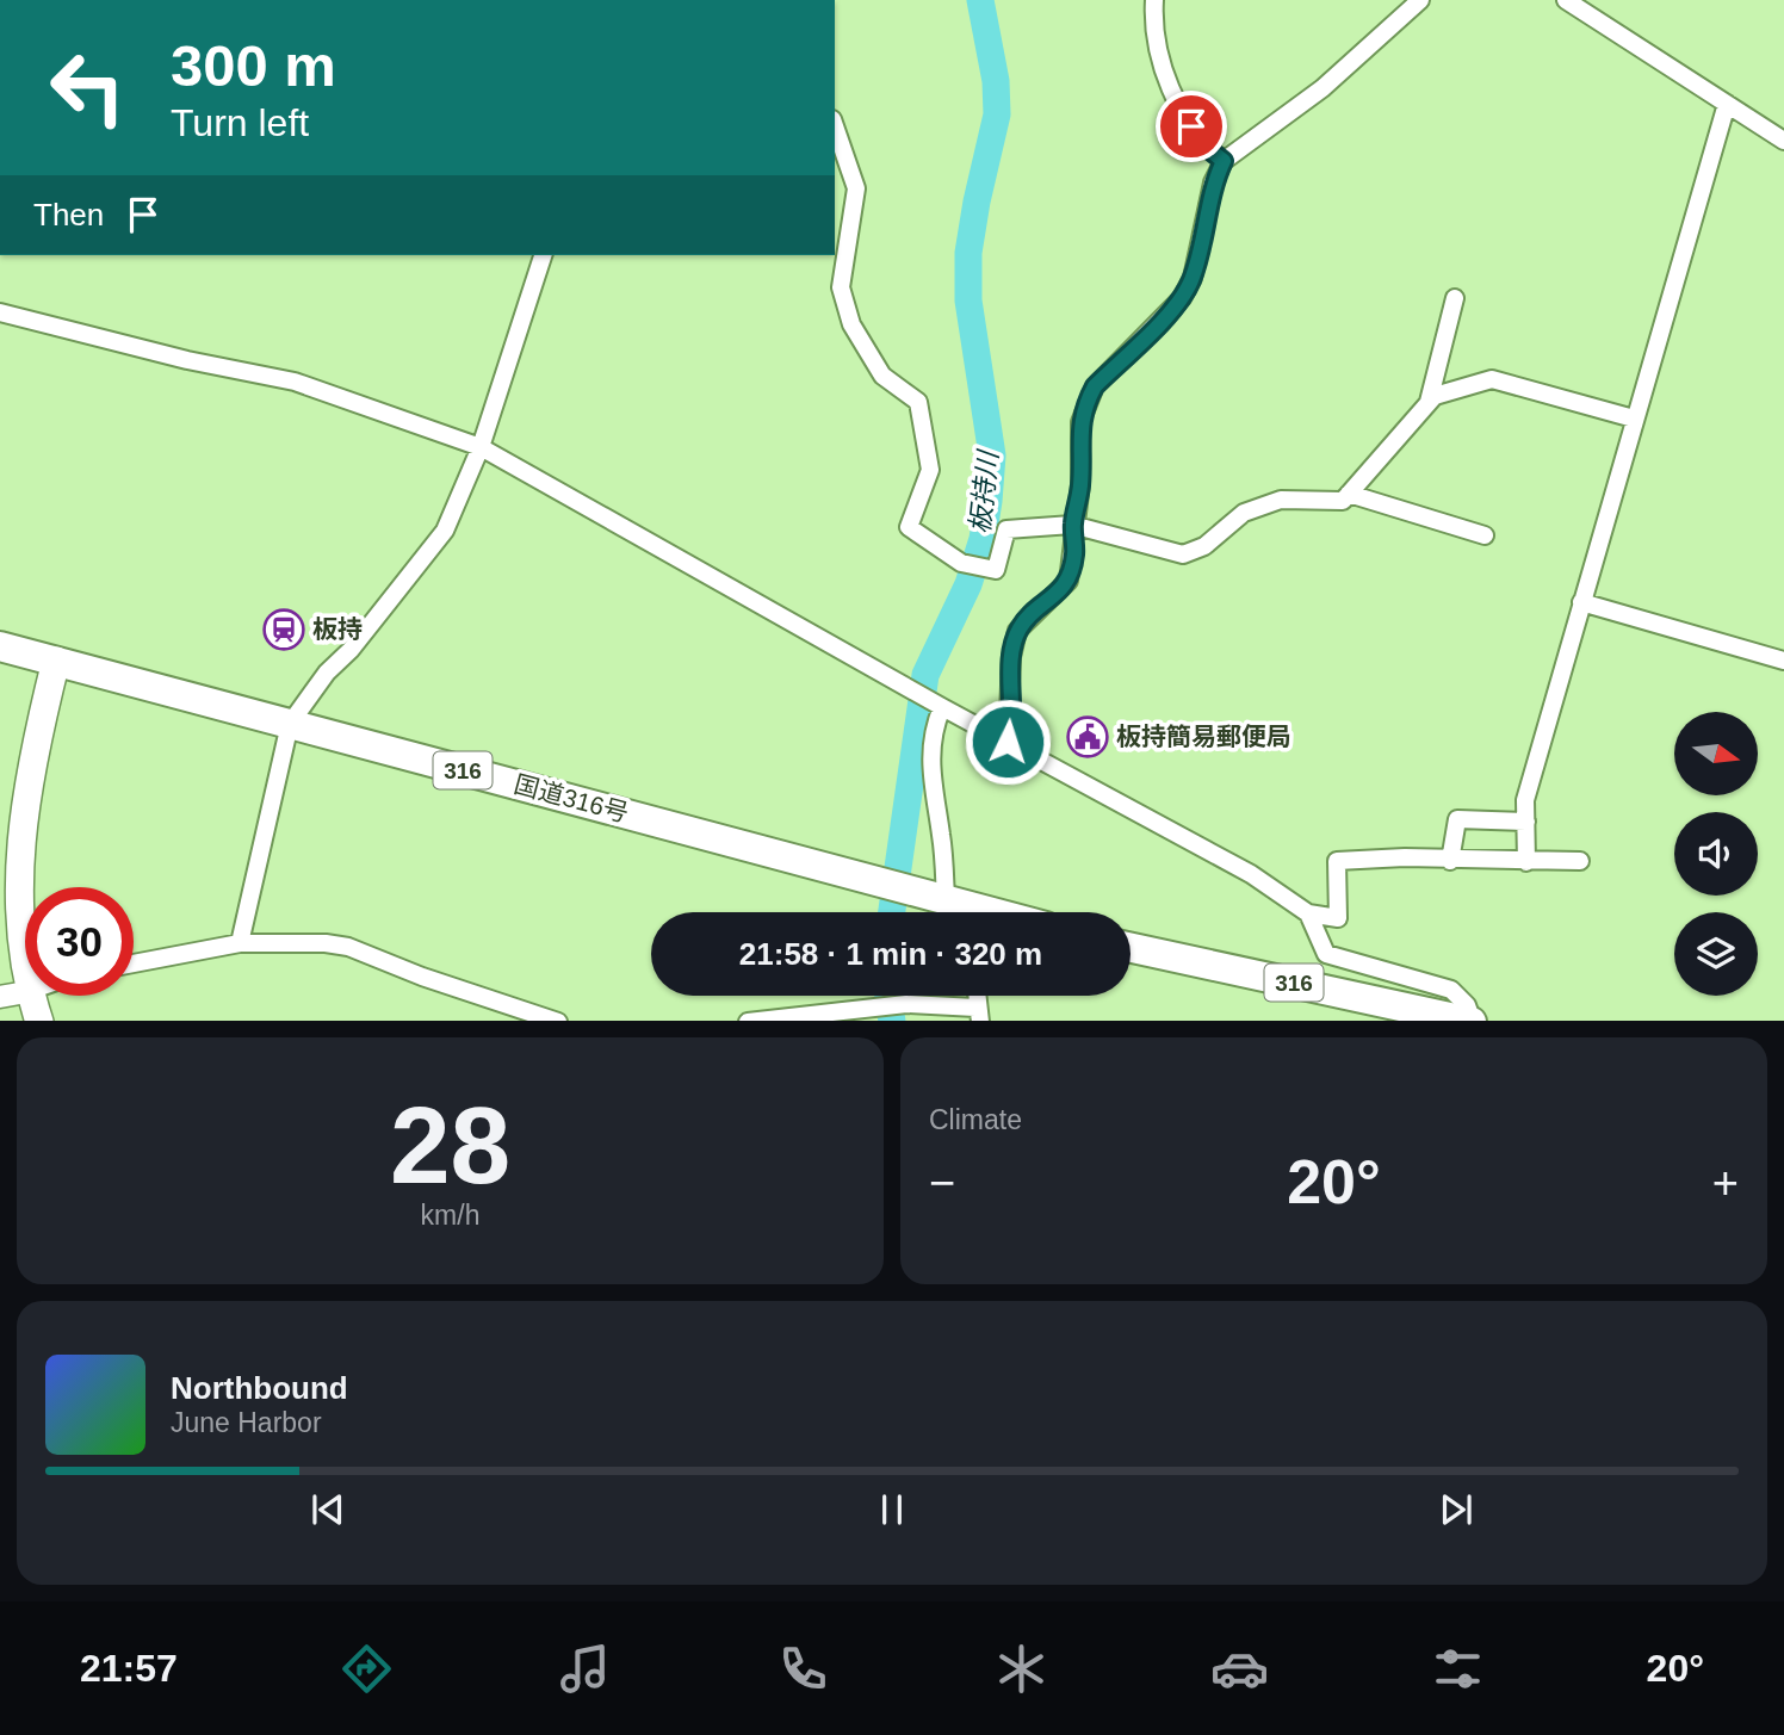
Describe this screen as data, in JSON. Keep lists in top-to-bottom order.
{
  "streets": {
    "highway": ["316", "国道316号"]
  },
  "water": ["板持川"],
  "places": {
    "station": ["板持"],
    "public building": ["板持簡易郵便局"]
  },
  "north": "right",
  "page": {
    "turn": ["300 m", "Turn left"],
    "then": "Then",
    "limit": "30",
    "trip": "21:58 · 1 min · 320 m",
    "tile": [
      ["28", "km/h"],
      "Climate"
    ],
    "heat": ["−", "20°", "+"],
    "song": ["Northbound", "June Harbor"],
    "tabs": ["21:57", "20°"]
  }
}
